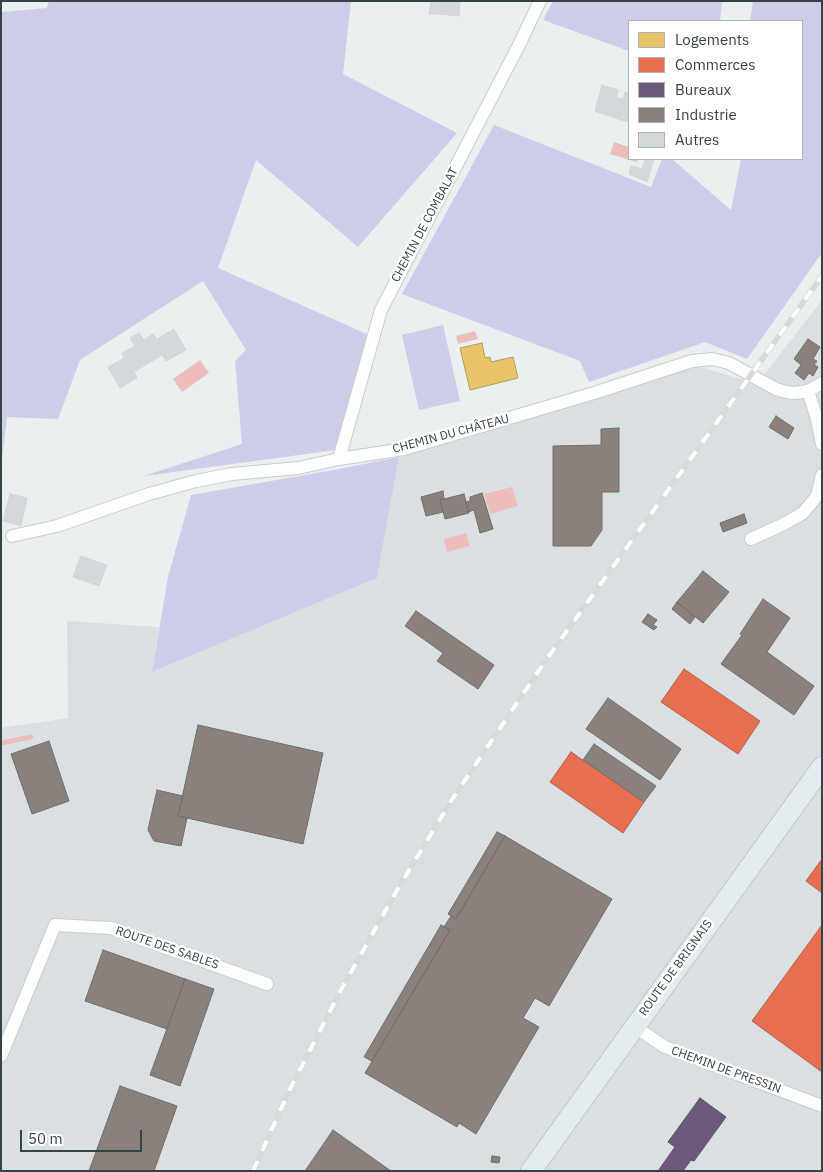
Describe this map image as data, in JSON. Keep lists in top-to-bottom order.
{
  "streets": {
    "main road": ["ROUTE DE BRIGNAIS"],
    "street": [
      "CHEMIN DE COMBALAT",
      "CHEMIN DU CHÂTEAU",
      "ROUTE DES SABLES",
      "CHEMIN DE PRESSIN"
    ]
  },
  "crossings": [
    ["CHEMIN DE COMBALAT", "CHEMIN DU CHÂTEAU"],
    ["ROUTE DE BRIGNAIS", "CHEMIN DE PRESSIN"]
  ],
  "legend": [
    "Logements",
    "Commerces",
    "Bureaux",
    "Industrie",
    "Autres"
  ],
  "scale_bar": "50 m"
}
